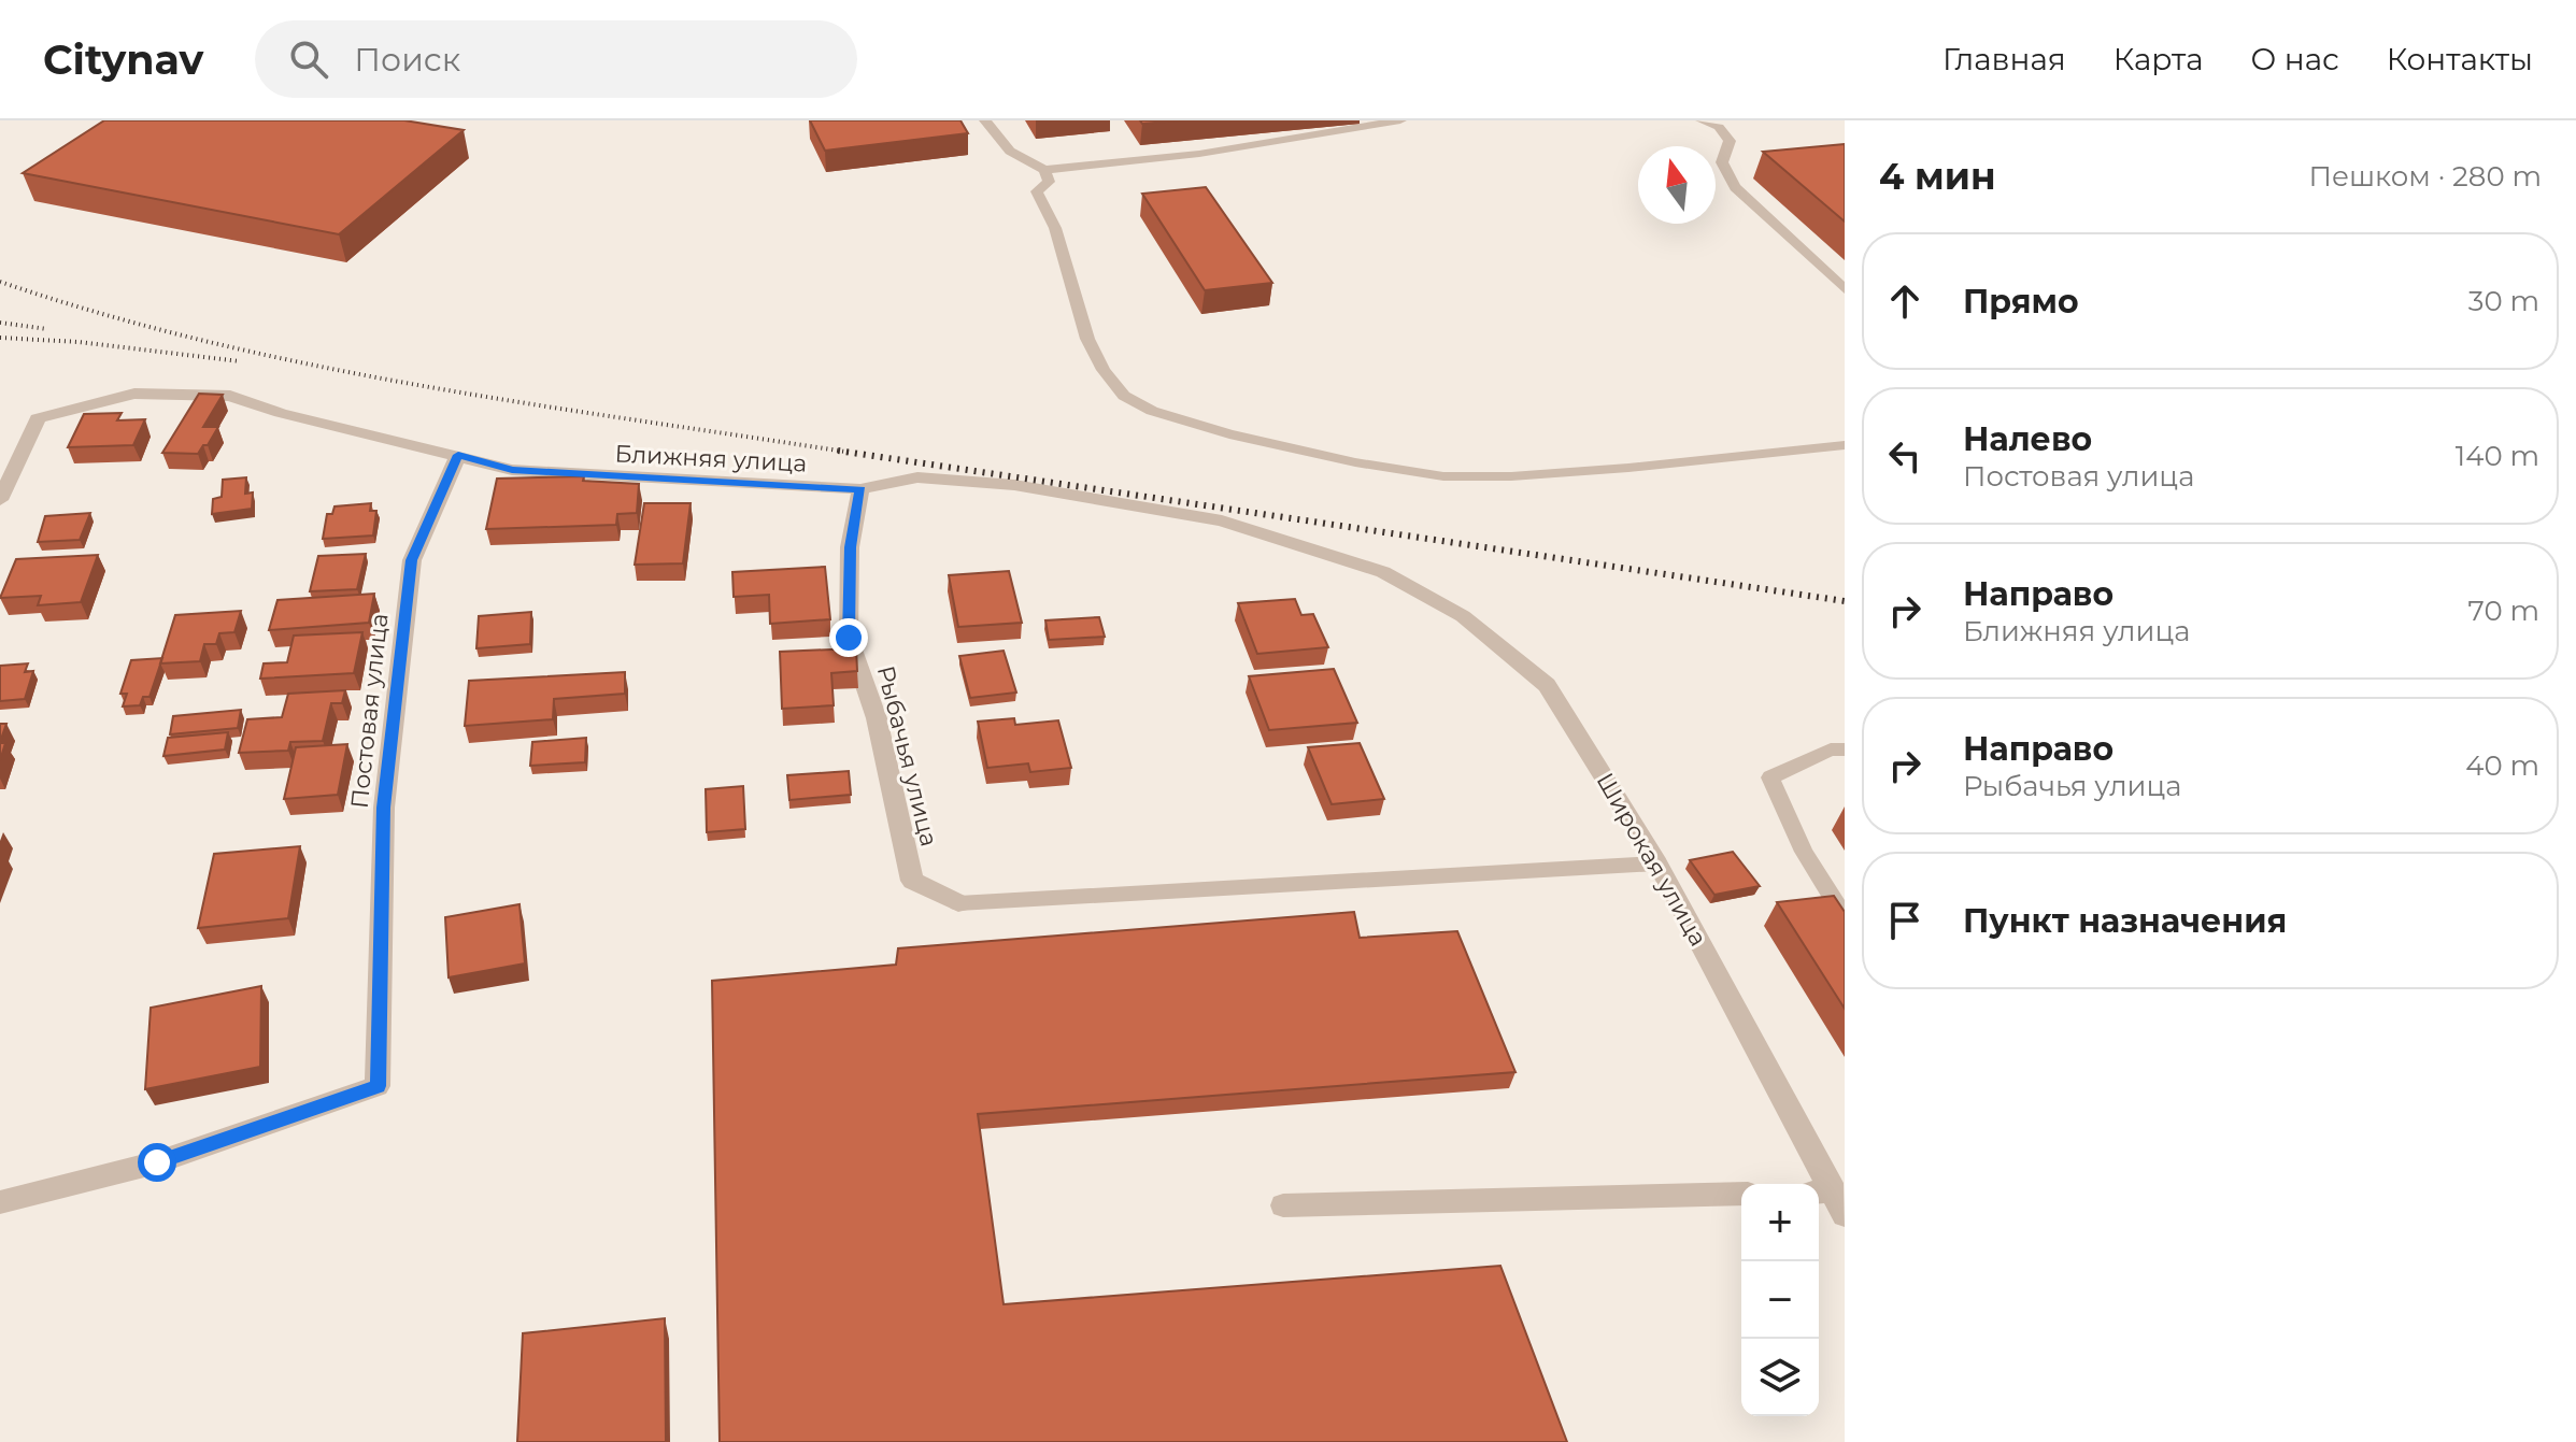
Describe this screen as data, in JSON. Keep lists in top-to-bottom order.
{
  "streets": {
    "street": [
      "Ближняя улица",
      "Постовая улица",
      "Рыбачья улица",
      "Широкая улица"
    ]
  },
  "crossings": [
    ["Ближняя улица", "Постовая улица"],
    ["Ближняя улица", "Рыбачья улица"],
    ["Ближняя улица", "Широкая улица"]
  ],
  "north": "top",
  "page": {
    "header": "Citynav",
    "search": "Поиск",
    "nav": [
      "Главная",
      "Карта",
      "О нас",
      "Контакты"
    ],
    "heading": ["4 мин", "Пешком · 280 m"],
    "list": [
      ["Прямо", "30 m"],
      ["Налево", "Постовая улица", "140 m"],
      ["Направо", "Ближняя улица", "70 m"],
      ["Направо", "Рыбачья улица", "40 m"],
      "Пункт назначения"
    ],
    "map_buttons": ["+", "−"]
  }
}
